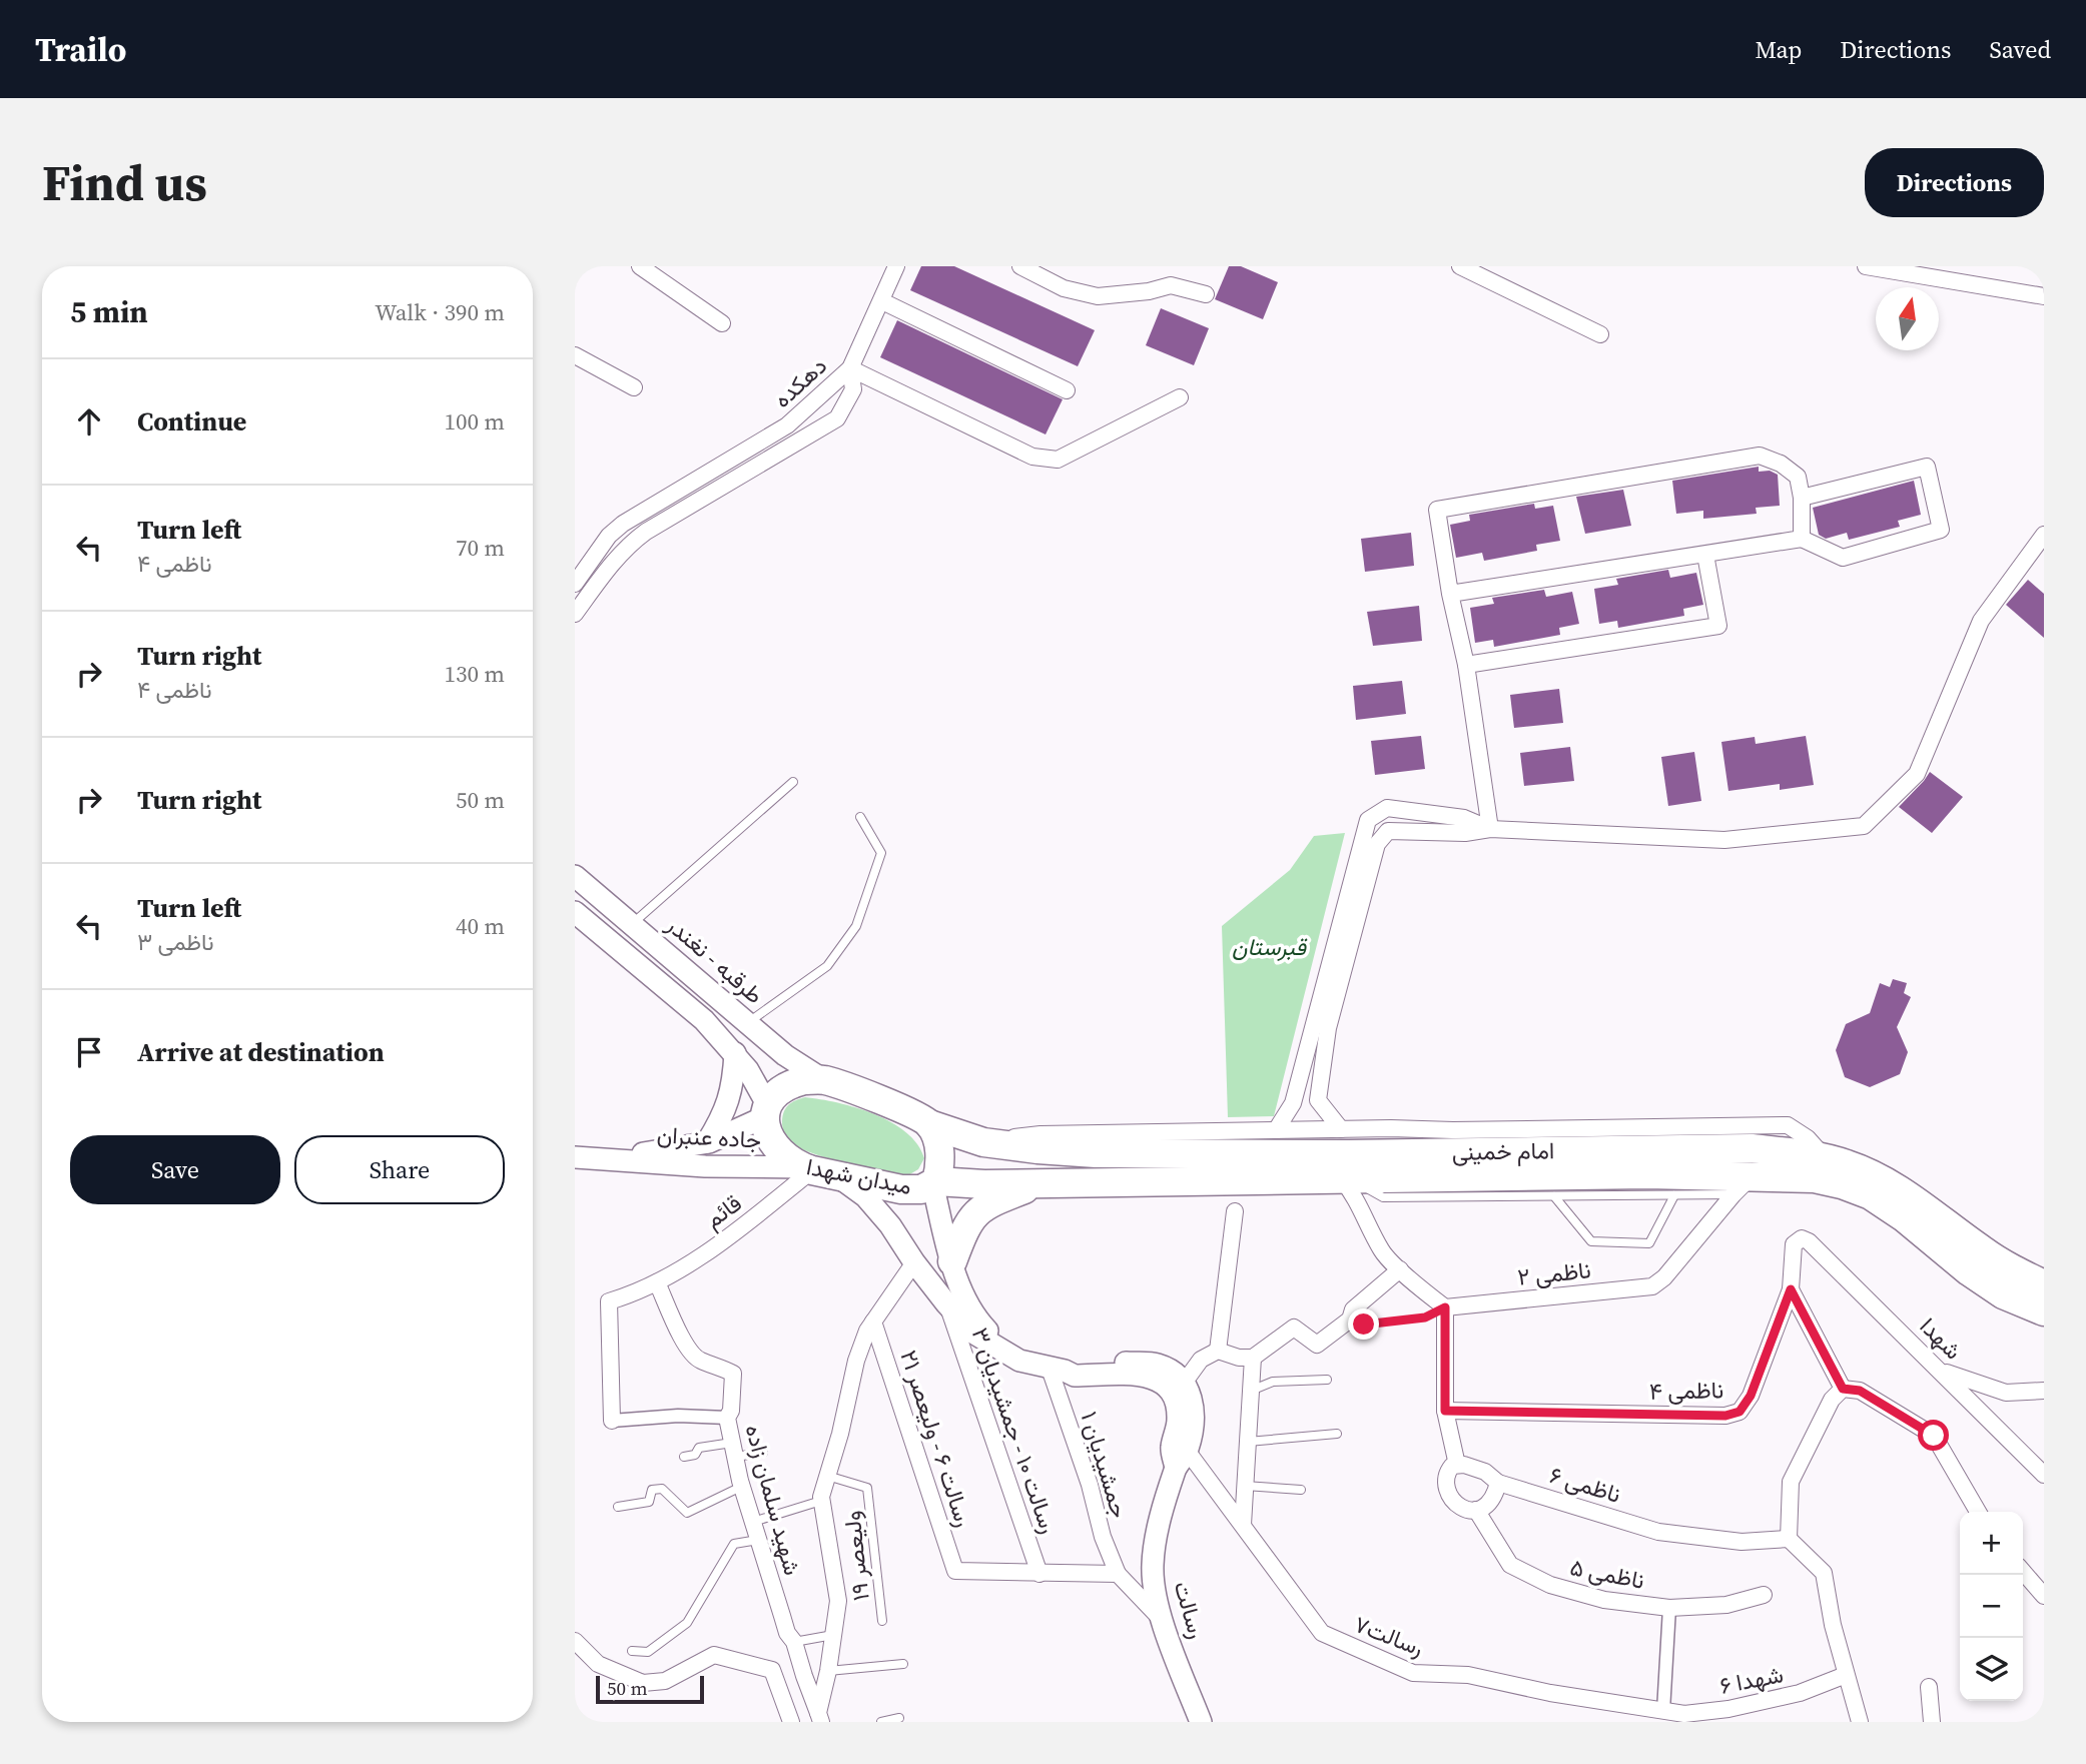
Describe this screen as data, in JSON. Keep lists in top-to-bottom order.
{
  "streets": {
    "highway": ["امام خمینی", "میدان شهدا"],
    "street": [
      "دهکده",
      "طرقبه - نغندر",
      "جاده عنبران",
      "قائم",
      "ناظمی ۲",
      "شهدا",
      "ناظمی ۴",
      "رسالت ۱۰ - جمشیدیان ۳",
      "رسالت ۶ - ولیعصر ۲۱",
      "جمشیدیان ۱",
      "ناظمی ۶",
      "شهید سلمان زاده",
      "ناظمی ۵",
      "رسالت",
      "رسالت۷",
      "شهدا ۶"
    ],
    "lane": ["ولیعصر ۱۹"]
  },
  "crossings": [
    ["جاده عنبران", "میدان شهدا"],
    ["جاده عنبران", "قائم"],
    ["جاده عنبران", "رسالت"],
    ["امام خمینی", "میدان شهدا"],
    ["امام خمینی", "ناظمی ۲"],
    ["امام خمینی", "رسالت"],
    ["میدان شهدا", "قائم"],
    ["میدان شهدا", "رسالت"],
    ["قائم", "شهید سلمان زاده"],
    ["قائم", "رسالت"],
    ["شهدا", "ناظمی ۴"],
    ["رسالت ۱۰ - جمشیدیان ۳", "رسالت ۶ - ولیعصر ۲۱"],
    ["رسالت ۱۰ - جمشیدیان ۳", "رسالت"],
    ["جمشیدیان ۱", "رسالت"],
    ["ناظمی ۶", "ناظمی ۵"],
    ["رسالت", "رسالت۷"],
    ["رسالت۷", "شهدا ۶"]
  ],
  "parks": ["قبرستان"],
  "scale_bar": "50 m",
  "north": "top",
  "page": {
    "header": "Trailo",
    "nav": ["Map", "Directions", "Saved"],
    "buttons": [
      "Directions",
      ["Save", "Share"]
    ],
    "title": "Find us",
    "heading": ["5 min", "Walk · 390 m"],
    "list": [
      ["Continue", "100 m"],
      ["Turn left", "ناظمی ۴", "70 m"],
      ["Turn right", "ناظمی ۴", "130 m"],
      ["Turn right", "50 m"],
      ["Turn left", "ناظمی ۳", "40 m"],
      "Arrive at destination"
    ],
    "map_buttons": ["+", "−"],
    "scale": "50 m"
  }
}
